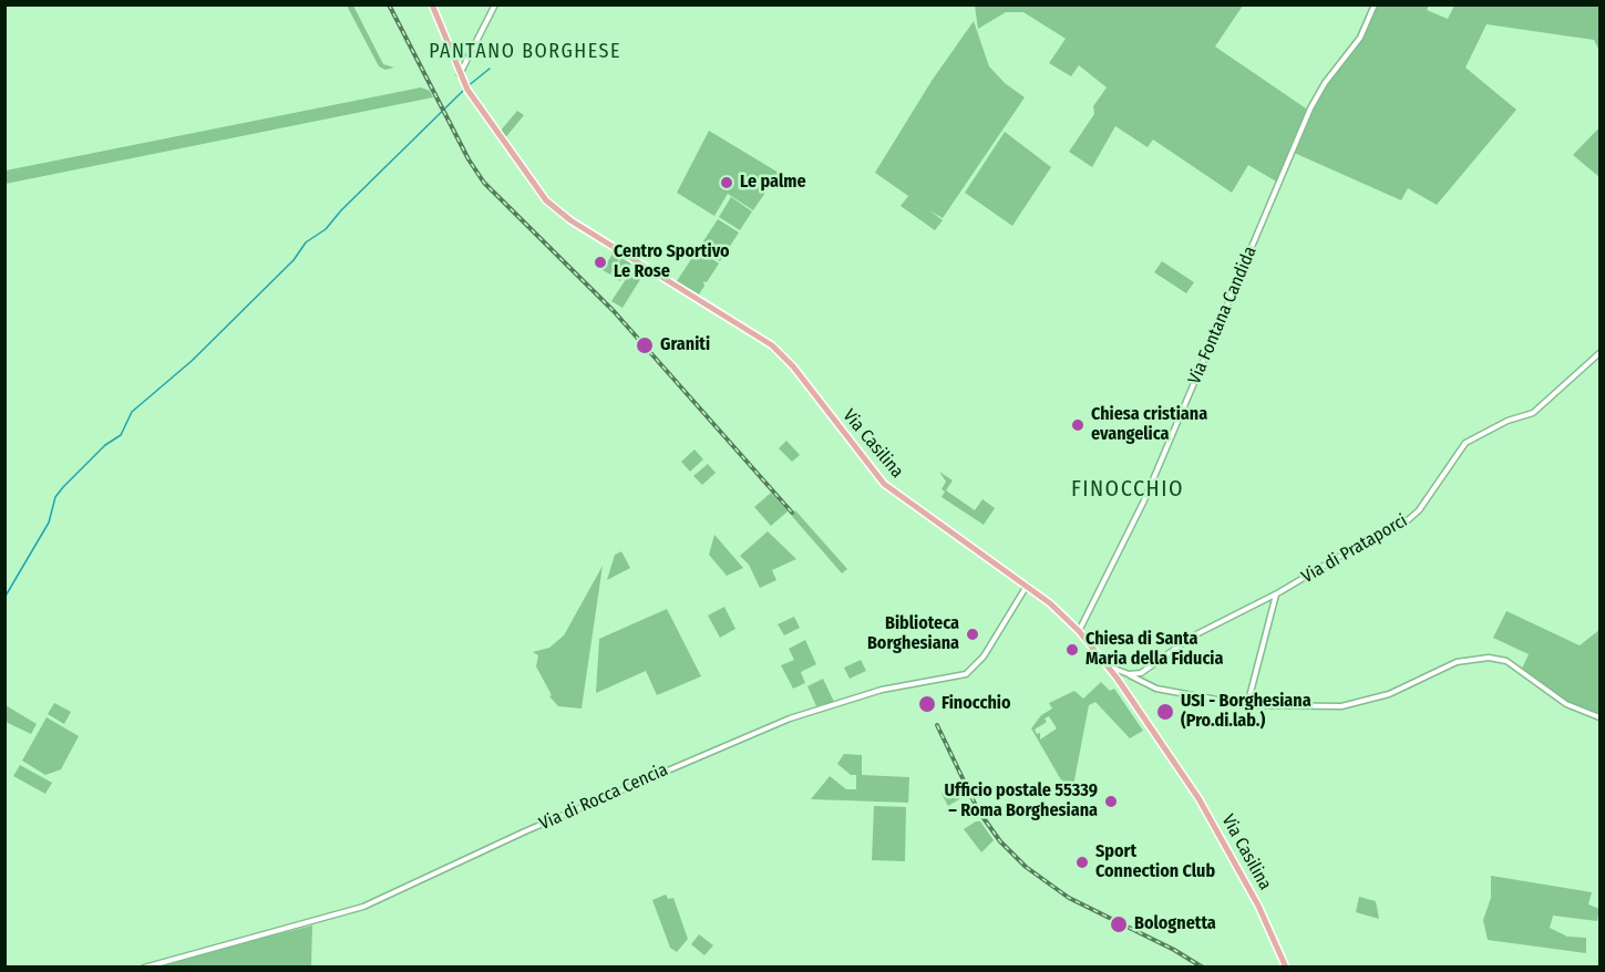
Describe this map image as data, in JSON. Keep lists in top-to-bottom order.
{
  "streets": {
    "main road": [
      "Via Fontana Candida",
      "Via Casilina",
      "Via di Prataporci",
      "Via di Rocca Cencia"
    ]
  },
  "crossings": [
    ["Via Fontana Candida", "Via Casilina"],
    ["Via Casilina", "Via di Rocca Cencia"]
  ],
  "districts": ["PANTANO BORGHESE", "FINOCCHIO"],
  "places": [
    "Le palme",
    "Centro Sportivo Le Rose",
    "Graniti",
    "Chiesa cristiana evangelica",
    "Biblioteca Borghesiana",
    "Chiesa di Santa Maria della Fiducia",
    "Finocchio",
    "USI - Borghesiana (Pro.di.lab.)",
    "Ufficio postale 55339 – Roma Borghesiana",
    "Sport Connection Club",
    "Bolognetta"
  ]
}
